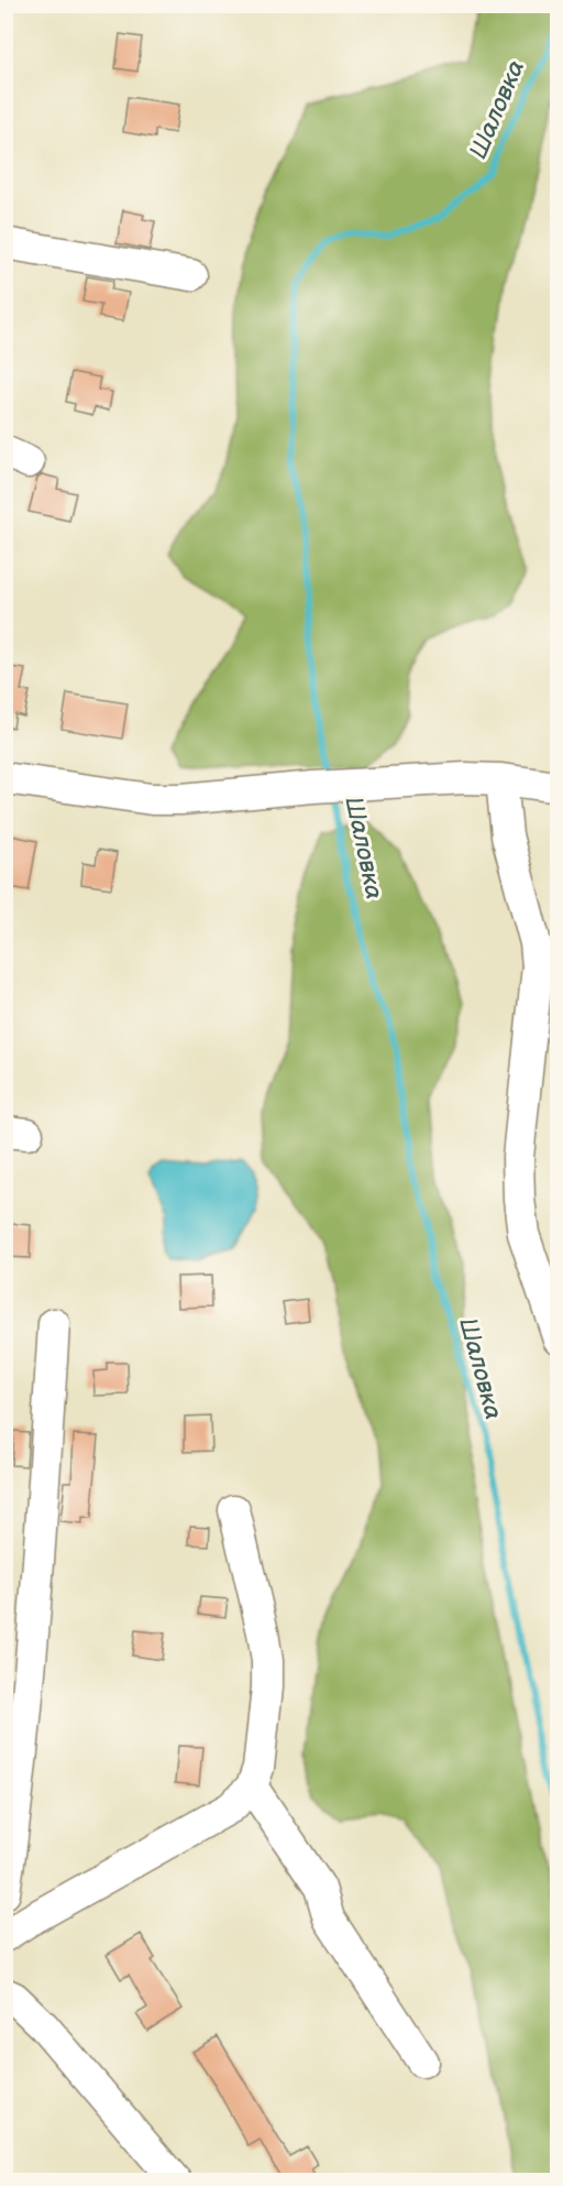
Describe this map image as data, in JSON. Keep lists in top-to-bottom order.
{
  "water": ["Шаловка"]
}
